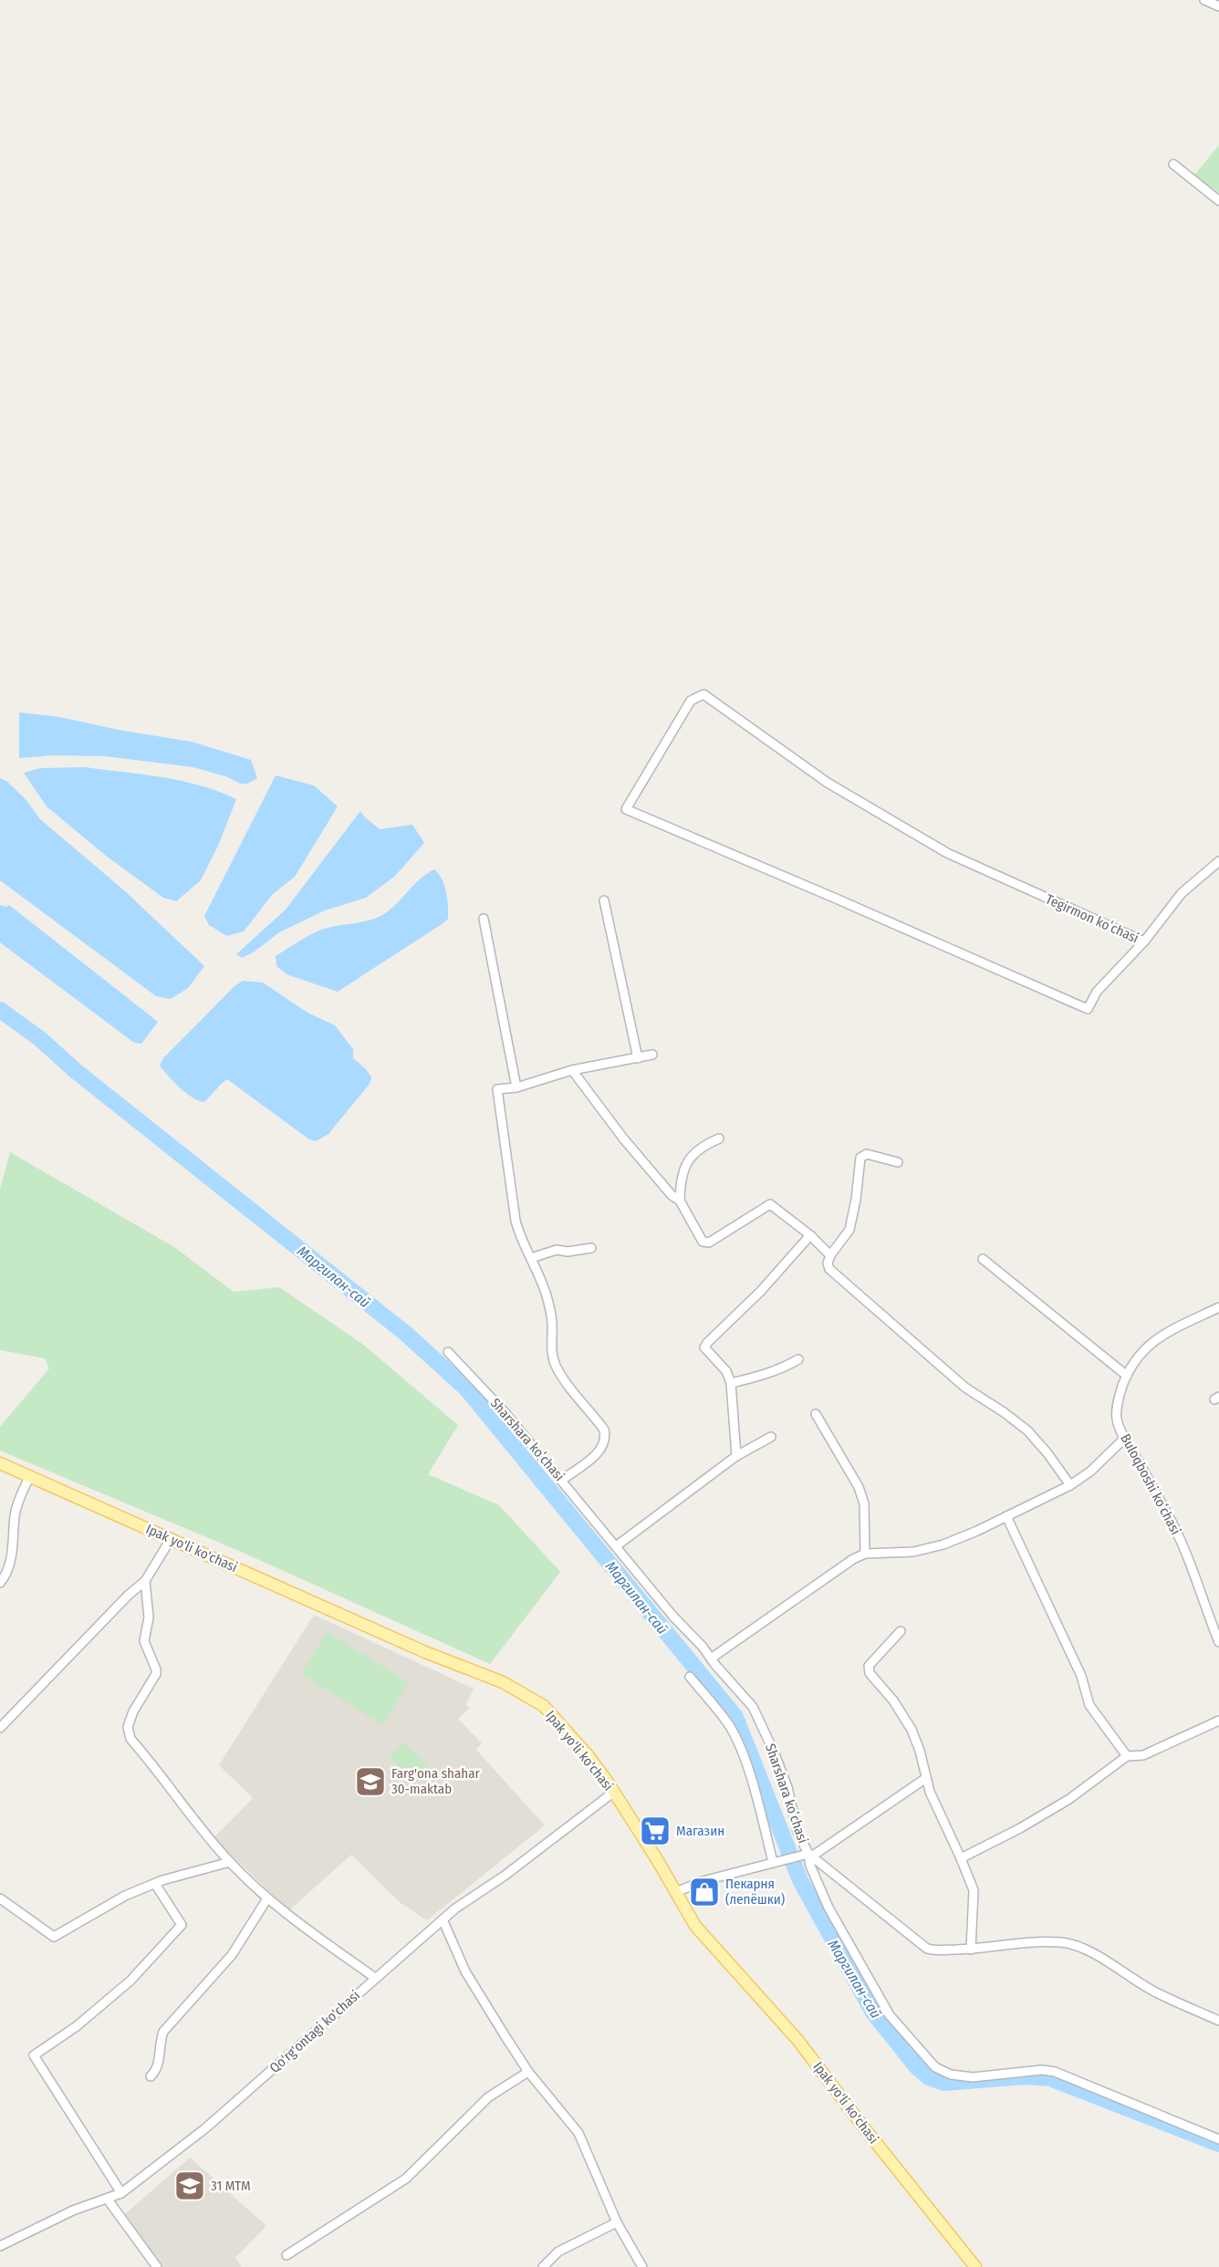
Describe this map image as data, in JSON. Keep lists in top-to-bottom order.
{
  "streets": {
    "main road": ["Ipak yo'li ko'chasi"],
    "street": [
      "Tegirmon koʻchasi",
      "Sharshara koʻchasi",
      "Buloqboshi koʻchasi",
      "Qo'rg'ontagi ko'chasi"
    ]
  },
  "crossings": [
    ["Ipak yo'li ko'chasi", "Qo'rg'ontagi ko'chasi"]
  ],
  "water": ["Маргилан-сай"],
  "places": {
    "school or university": ["Farg'ona shahar 30-maktab", "31 MTM"],
    "supermarket": ["Магазин"],
    "shop": ["Пекарня (лепёшки)"]
  }
}
